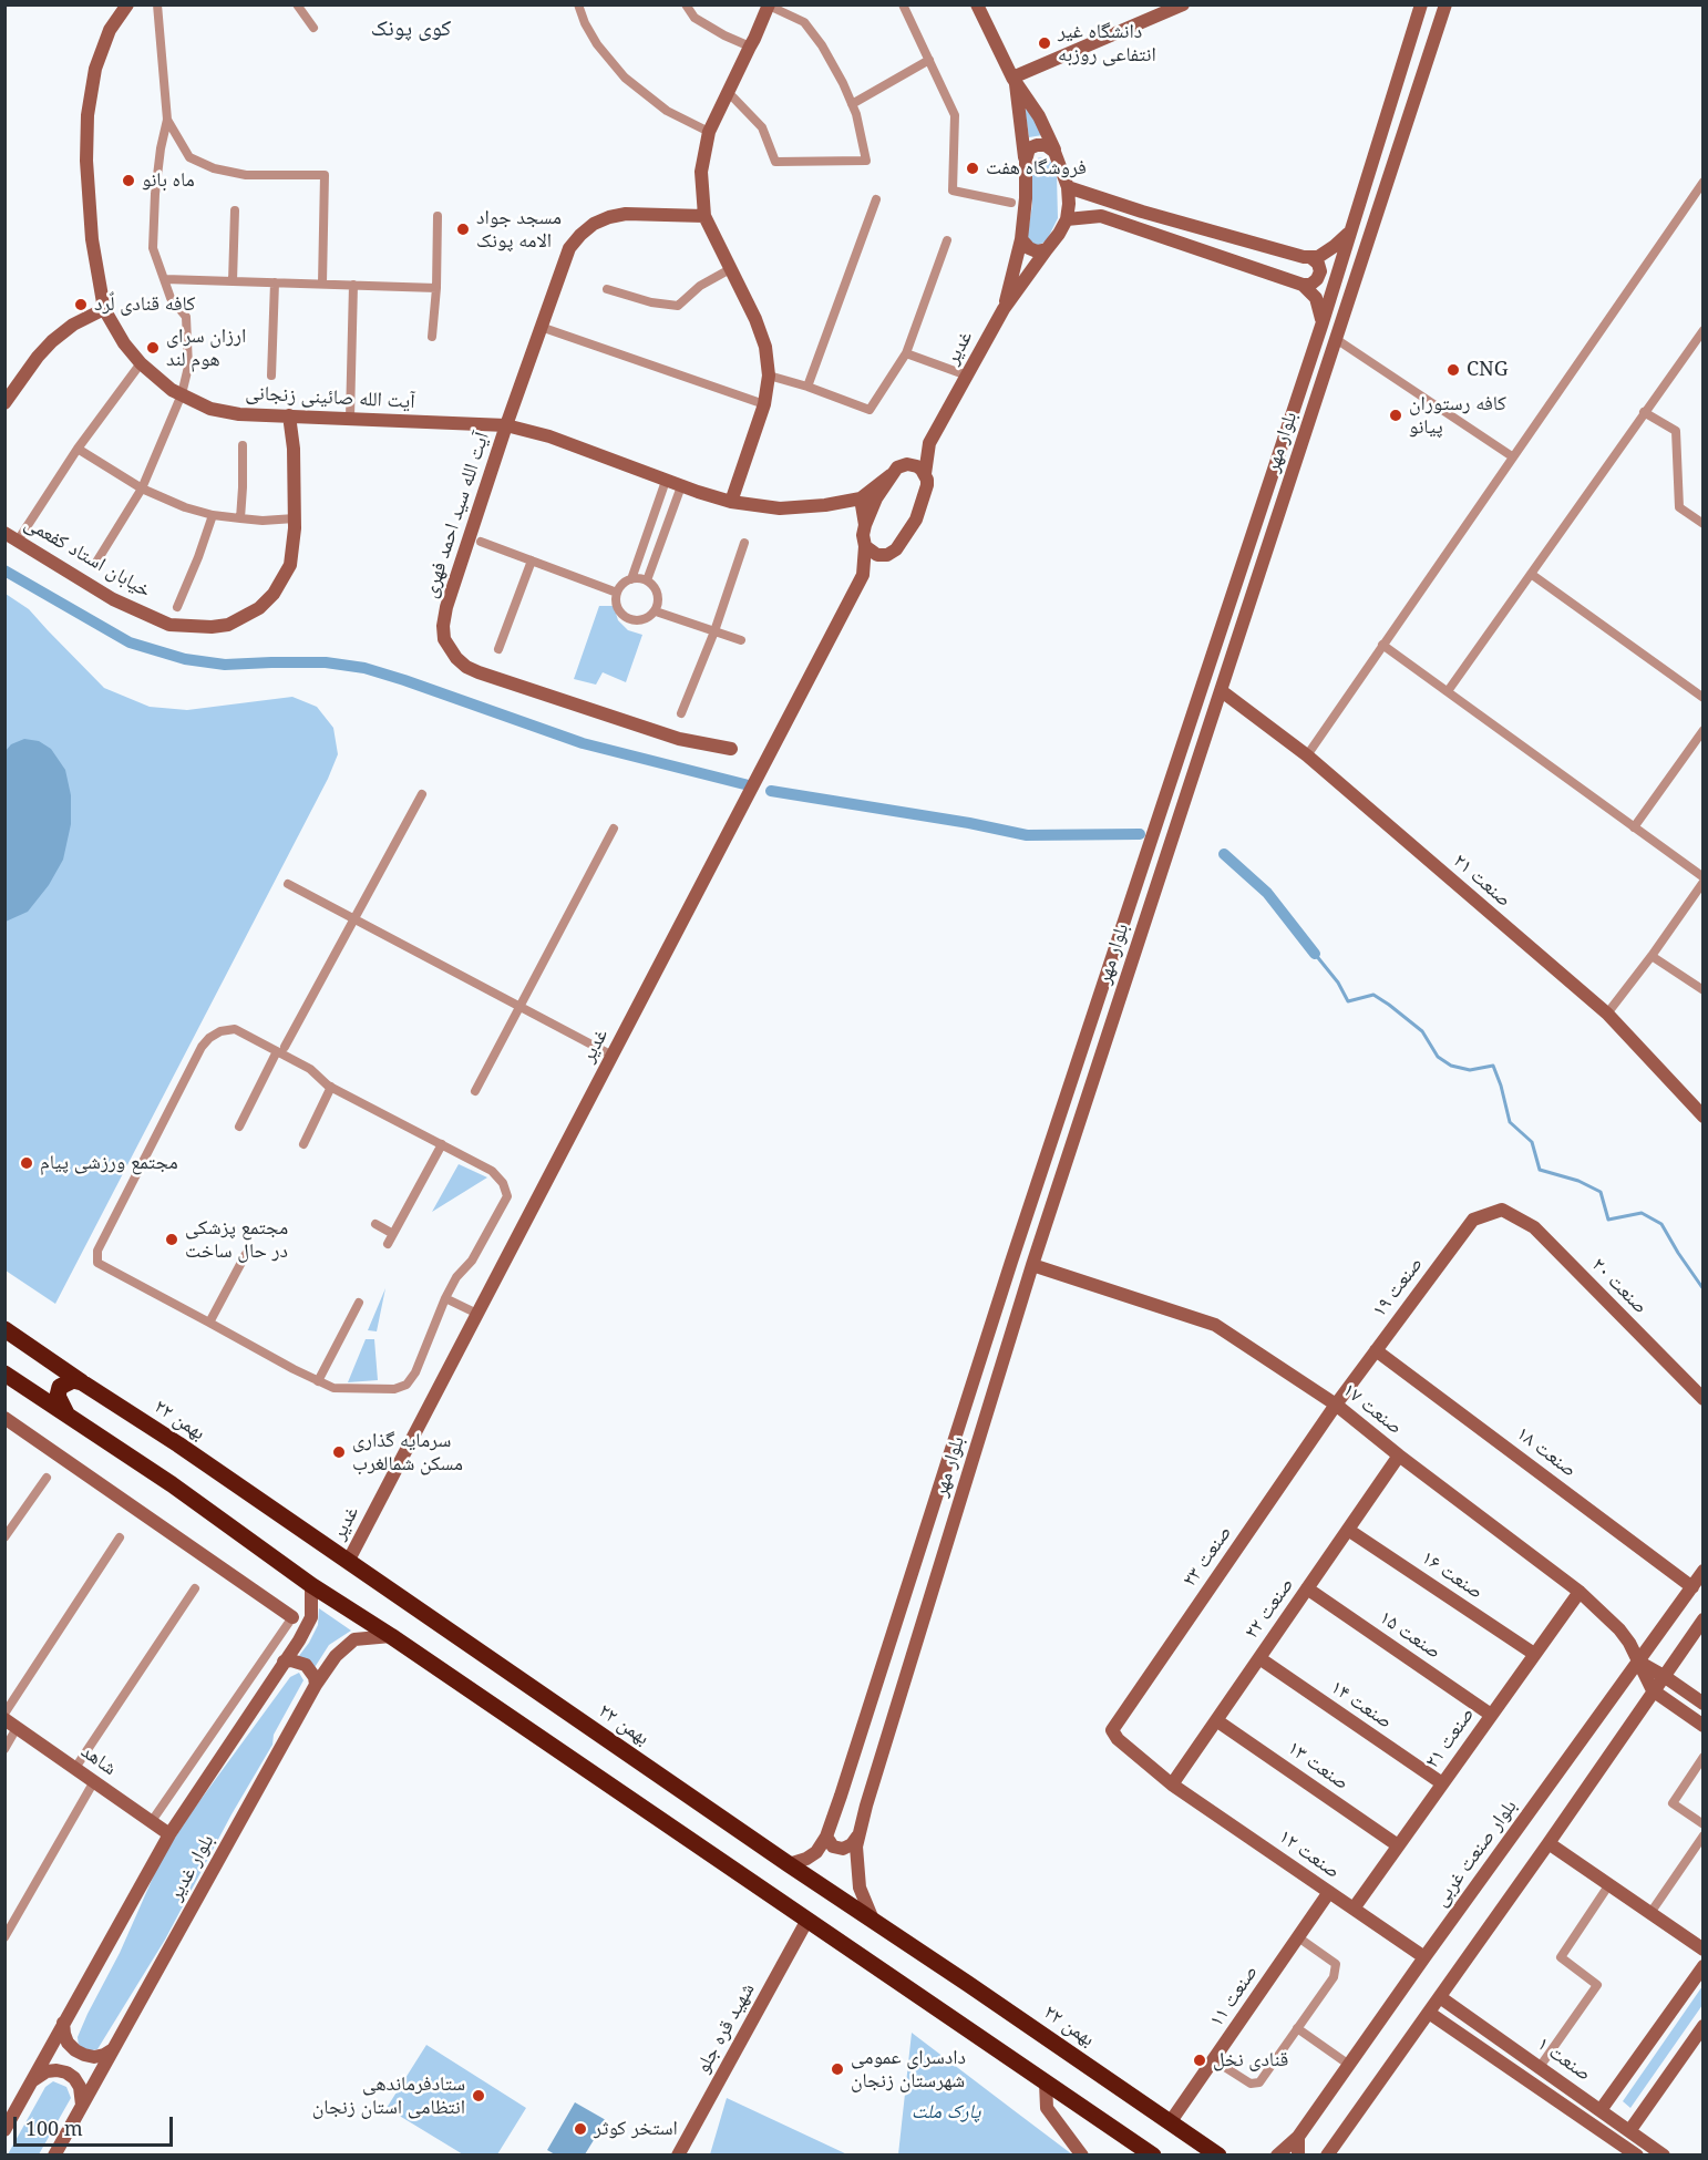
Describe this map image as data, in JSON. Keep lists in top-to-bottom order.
{
  "streets": {
    "highway": ["۲۲ بهمن"],
    "main road": [
      "غدیر",
      "آیت الله صائینی زنجانی",
      "بلوار مهر",
      "آیت الله سید احمد فهری",
      "خیابان استاد کفعمی",
      "صنعت ۲۱",
      "صنعت ۲۰",
      "صنعت ۱۹",
      "صنعت ۱۷",
      "صنعت ۱۸",
      "صنعت ۲۳",
      "صنعت ۱۶",
      "صنعت ۲۲",
      "صنعت ۱۵",
      "صنعت ۱۴",
      "شاهد",
      "صنعت ۱۳",
      "بلوار صنعت غربی",
      "صنعت ۱۲",
      "بلوار غدیر",
      "صنعت ۱۱",
      "شهید قره جلو",
      "صنعت ۱"
    ]
  },
  "crossings": [
    ["غدیر", "آیت الله صائینی زنجانی"],
    ["غدیر", "۲۲ بهمن"],
    ["آیت الله صائینی زنجانی", "آیت الله سید احمد فهری"],
    ["آیت الله صائینی زنجانی", "خیابان استاد کفعمی"],
    ["بلوار مهر", "صنعت ۲۱"],
    ["بلوار مهر", "صنعت ۱۷"],
    ["بلوار مهر", "۲۲ بهمن"],
    ["صنعت ۲۱", "صنعت ۱۷"],
    ["صنعت ۲۱", "صنعت ۱۶"],
    ["صنعت ۲۱", "صنعت ۱۵"],
    ["صنعت ۲۱", "صنعت ۱۴"],
    ["صنعت ۲۱", "صنعت ۱۳"],
    ["صنعت ۲۱", "صنعت ۱۲"],
    ["صنعت ۲۰", "صنعت ۱۹"],
    ["صنعت ۱۹", "صنعت ۱۷"],
    ["صنعت ۱۹", "صنعت ۱۸"],
    ["صنعت ۱۹", "صنعت ۲۳"],
    ["صنعت ۱۷", "صنعت ۲۳"],
    ["صنعت ۱۷", "صنعت ۲۲"],
    ["صنعت ۱۷", "بلوار صنعت غربی"],
    ["۲۲ بهمن", "صنعت ۱۱"],
    ["صنعت ۱۸", "بلوار صنعت غربی"],
    ["صنعت ۲۳", "صنعت ۱۲"],
    ["صنعت ۱۶", "صنعت ۲۲"],
    ["صنعت ۲۲", "صنعت ۱۵"],
    ["صنعت ۲۲", "صنعت ۱۴"],
    ["صنعت ۲۲", "صنعت ۱۳"],
    ["صنعت ۲۲", "صنعت ۱۲"],
    ["شاهد", "بلوار غدیر"],
    ["بلوار صنعت غربی", "صنعت ۱۲"],
    ["صنعت ۱۲", "صنعت ۱۱"]
  ],
  "districts": ["کوی پونک"],
  "parks": ["پارک ملت"],
  "places": [
    "دانشگاه غیر انتفاعی روزبه",
    "فروشگاه هفت",
    "ماه بانو",
    "مسجد جواد الامه پونک",
    "کافه قنادی لٌرد",
    "ارزان سرای هوم لند",
    "CNG",
    "كافه رستوران پيانو",
    "مجتمع ورزشی پیام",
    "مجتمع پزشکی در حال ساخت",
    "سرمایه گذاری مسکن شمالغرب",
    "قنادی نخل",
    "دادسرای عمومی شهرستان زنجان",
    "ستادفرماندهی انتظامی استان زنجان",
    "استخر کوثر"
  ],
  "scale_bar": "100 m"
}
